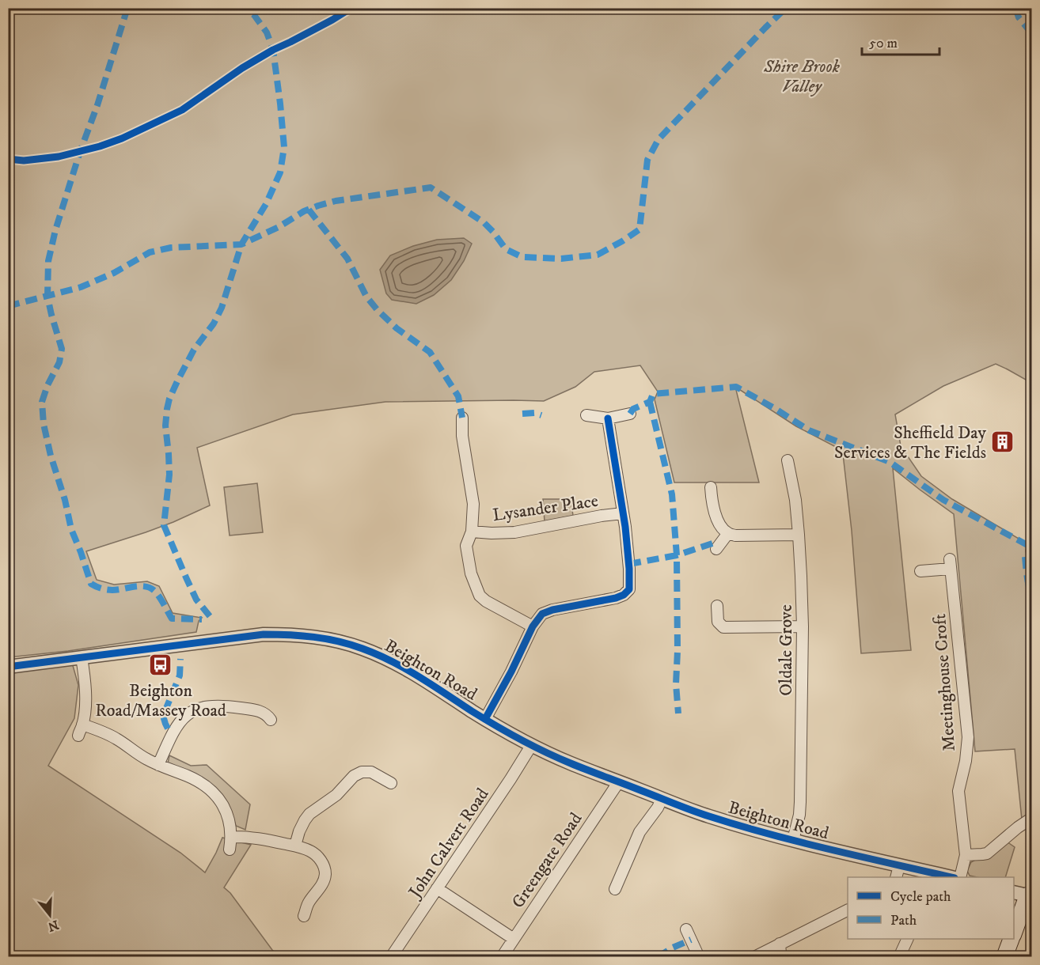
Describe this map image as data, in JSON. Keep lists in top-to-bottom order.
{
  "streets": {
    "street": [
      "Lysander Place",
      "Oldale Grove",
      "Beighton Road",
      "Meetinghouse Croft",
      "John Calvert Road",
      "Greengate Road"
    ]
  },
  "crossings": [
    ["Oldale Grove", "Beighton Road"],
    ["Beighton Road", "John Calvert Road"],
    ["Beighton Road", "Greengate Road"]
  ],
  "parks": ["Shire Brook Valley"],
  "places": {
    "building": ["Sheffield Day Services & The Fields"],
    "bus stop": ["Beighton Road/Massey Road"]
  },
  "legend": ["Cycle path", "Path"],
  "scale_bar": "50 m",
  "north": "bottom"
}
